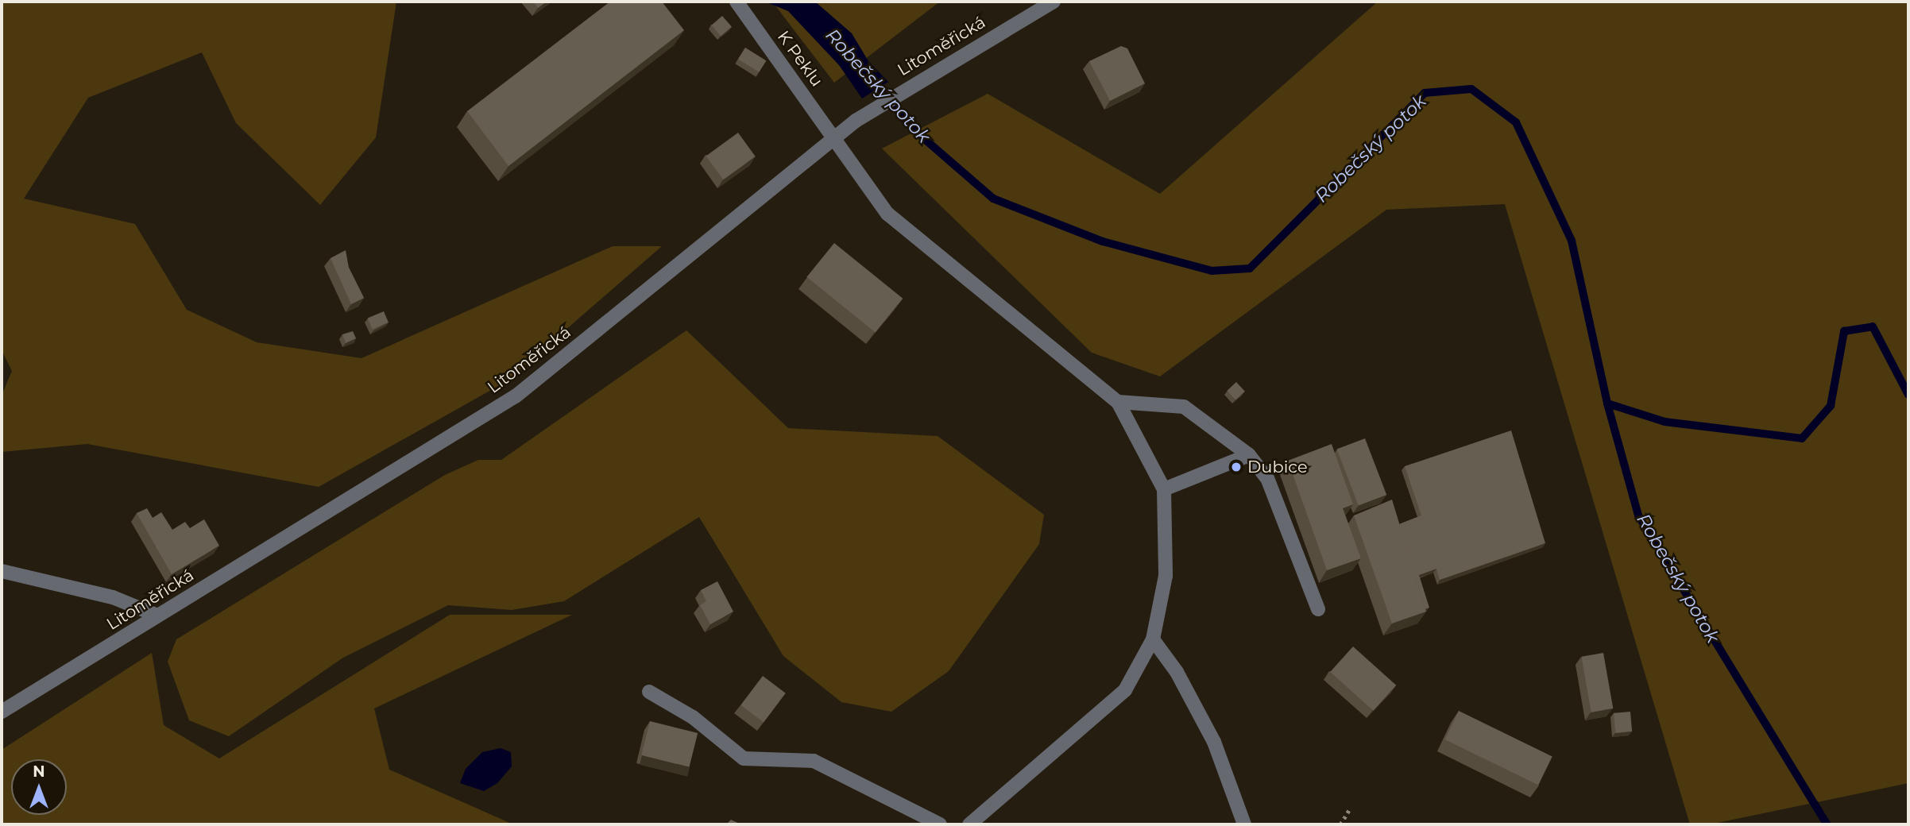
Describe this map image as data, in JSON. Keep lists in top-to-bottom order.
{
  "streets": {
    "street": ["Litoměřická", "K Peklu"]
  },
  "crossings": [
    ["Litoměřická", "K Peklu"]
  ],
  "water": ["Robečský potok"],
  "places": ["Dubice"],
  "north": "top"
}
